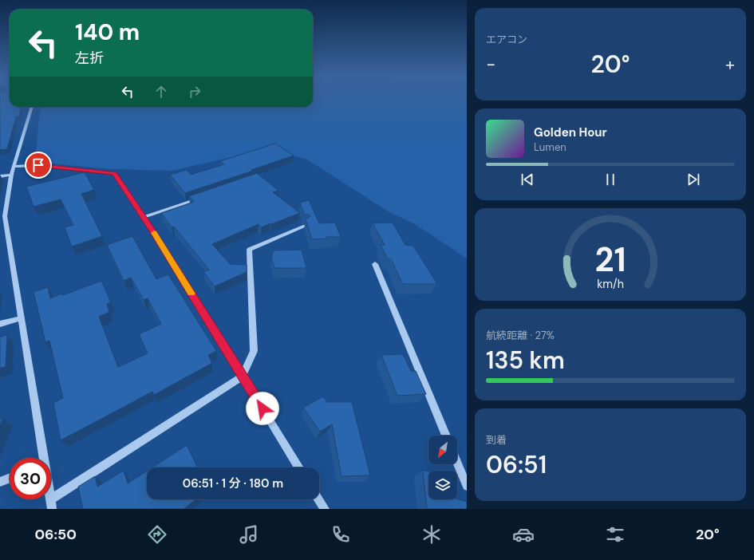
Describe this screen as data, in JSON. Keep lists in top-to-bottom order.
{
  "north": "bottom left",
  "page": {
    "tile": [
      "エアコン",
      ["航続距離 · 27%", "135 km"],
      ["到着", "06:51"]
    ],
    "turn": ["140 m", "左折"],
    "heat": ["−", "20°", "+"],
    "song": ["Golden Hour", "Lumen"],
    "limit": "30",
    "trip": "06:51 · 1 分 · 180 m",
    "tabs": ["06:50", "20°"],
    "gauge": ["21", "km/h"]
  }
}
